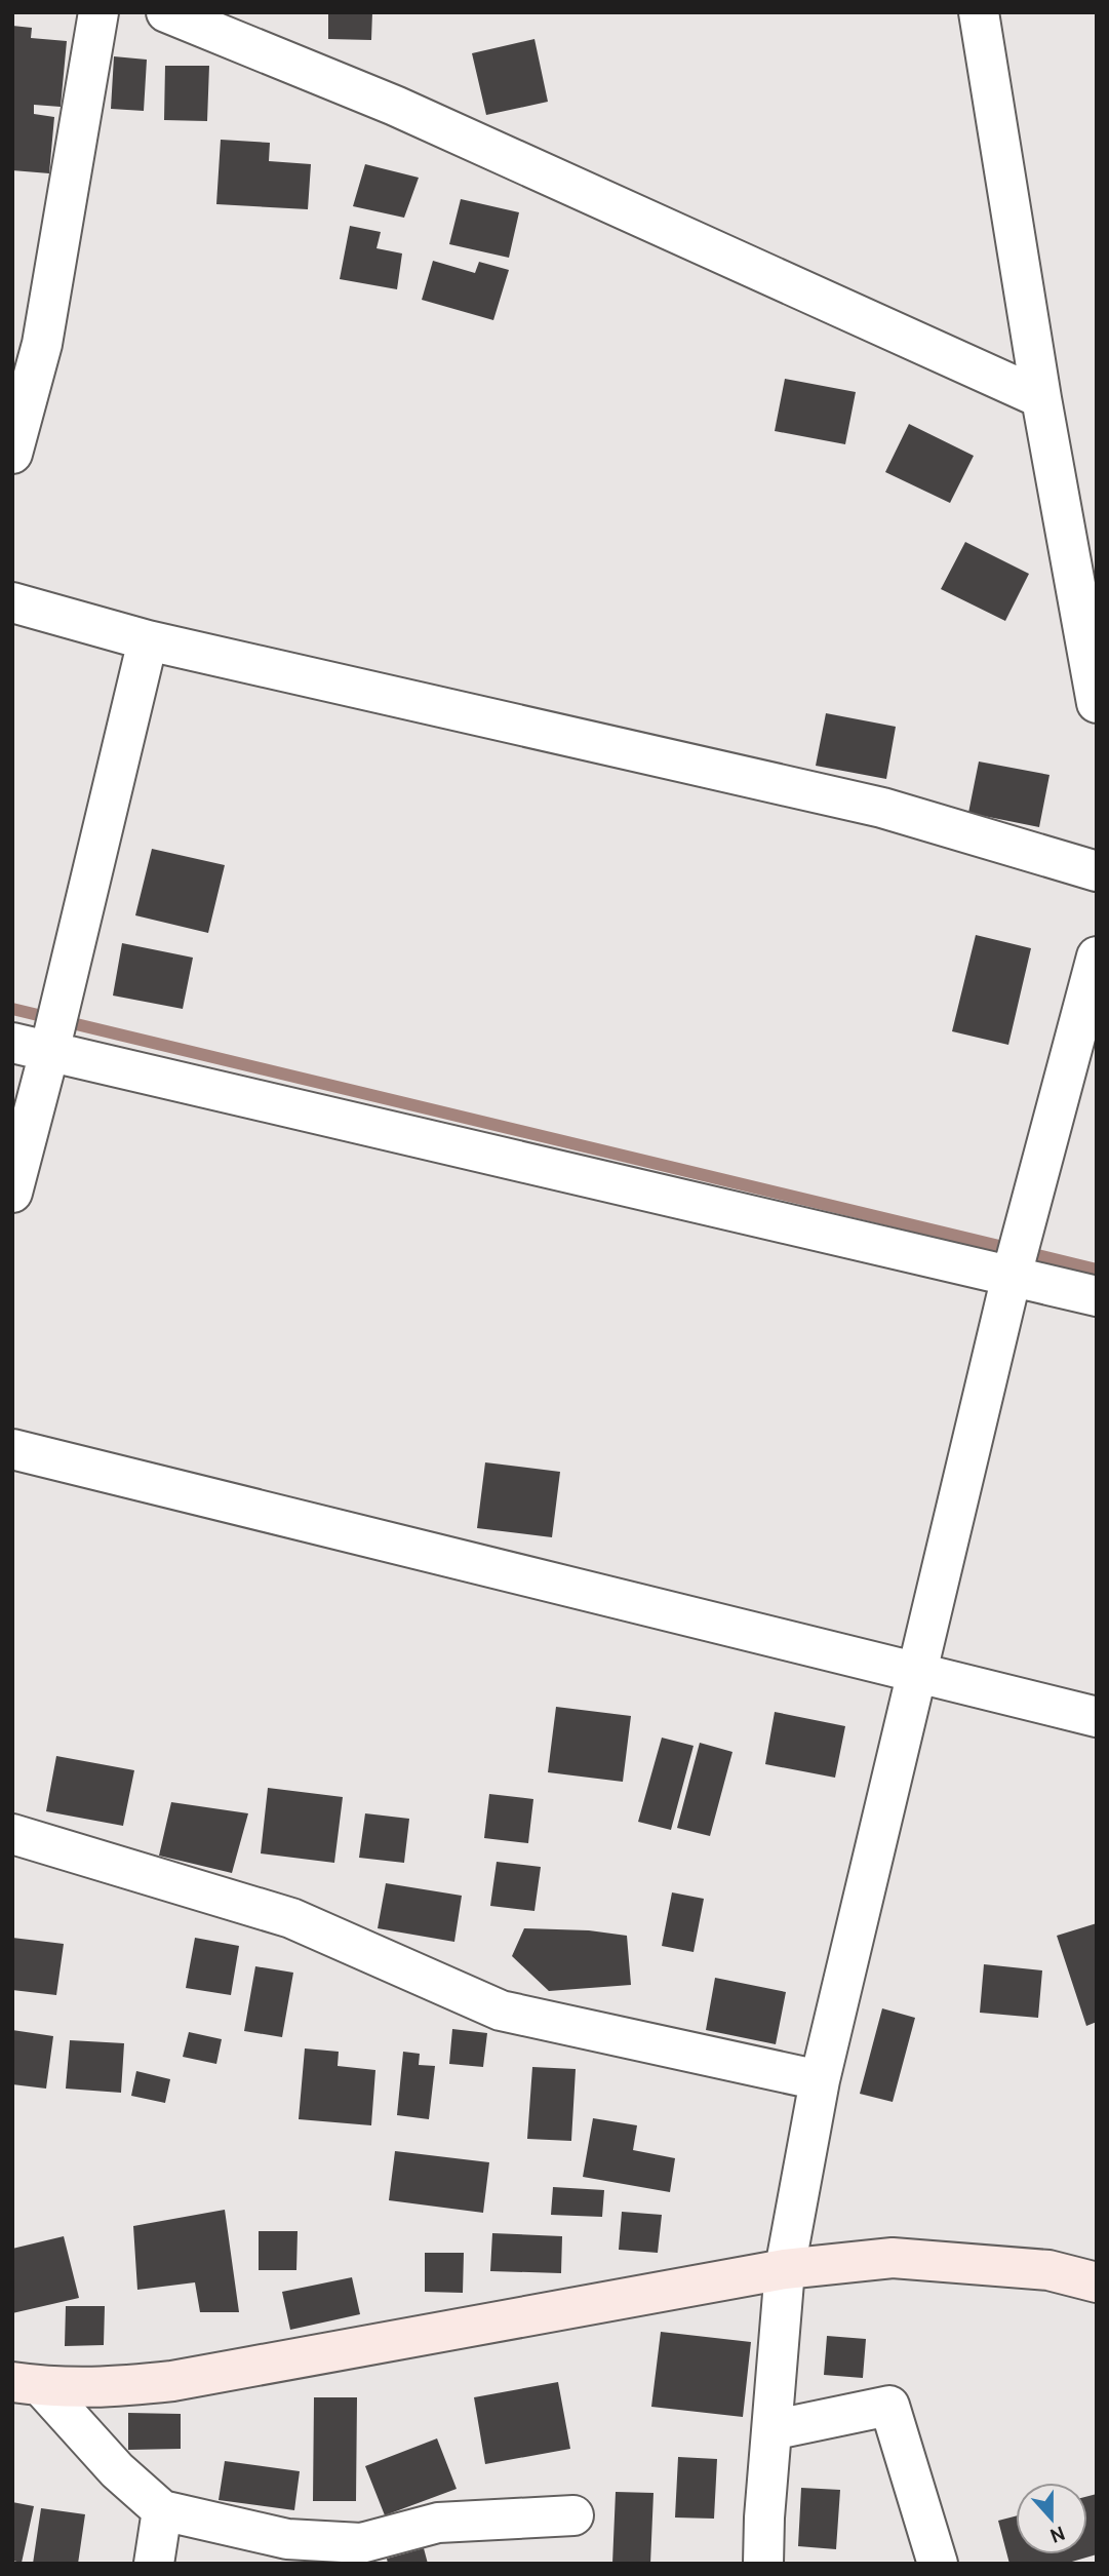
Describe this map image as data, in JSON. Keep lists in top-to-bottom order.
{
  "north": "bottom"
}
